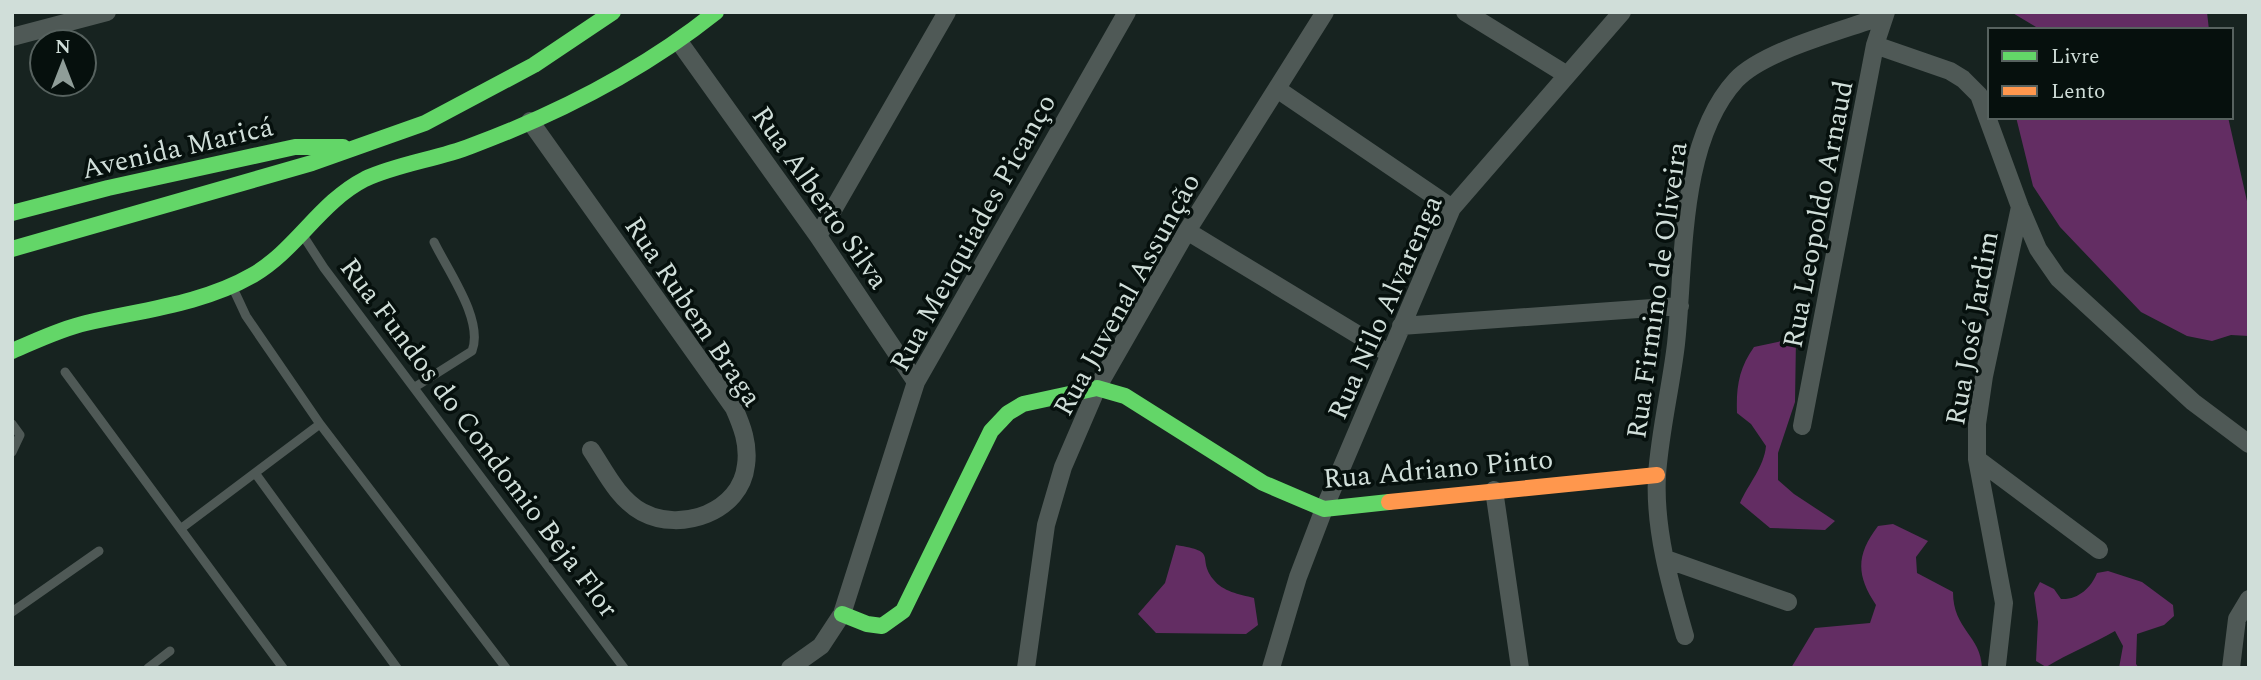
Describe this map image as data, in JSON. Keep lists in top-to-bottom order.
{
  "streets": {
    "street": [
      "Avenida Maricá",
      "Rua Alberto Silva",
      "Rua Leopoldo Arnaud",
      "Rua Meuquiades Picanço",
      "Rua Firmino de Oliveira",
      "Rua Juvenal Assunção",
      "Rua Nilo Alvarenga",
      "Rua Rubem Braga",
      "Rua José Jardim",
      "Rua Adriano Pinto"
    ],
    "lane": ["Rua Fundos do Condomio Beja Flor"]
  },
  "crossings": [
    ["Rua Alberto Silva", "Rua Meuquiades Picanço"],
    ["Rua Leopoldo Arnaud", "Rua Firmino de Oliveira"],
    ["Rua Meuquiades Picanço", "Rua Adriano Pinto"],
    ["Rua Firmino de Oliveira", "Rua Adriano Pinto"],
    ["Rua Juvenal Assunção", "Rua Adriano Pinto"],
    ["Rua Nilo Alvarenga", "Rua Adriano Pinto"]
  ],
  "legend": ["Livre", "Lento"],
  "north": "top"
}
